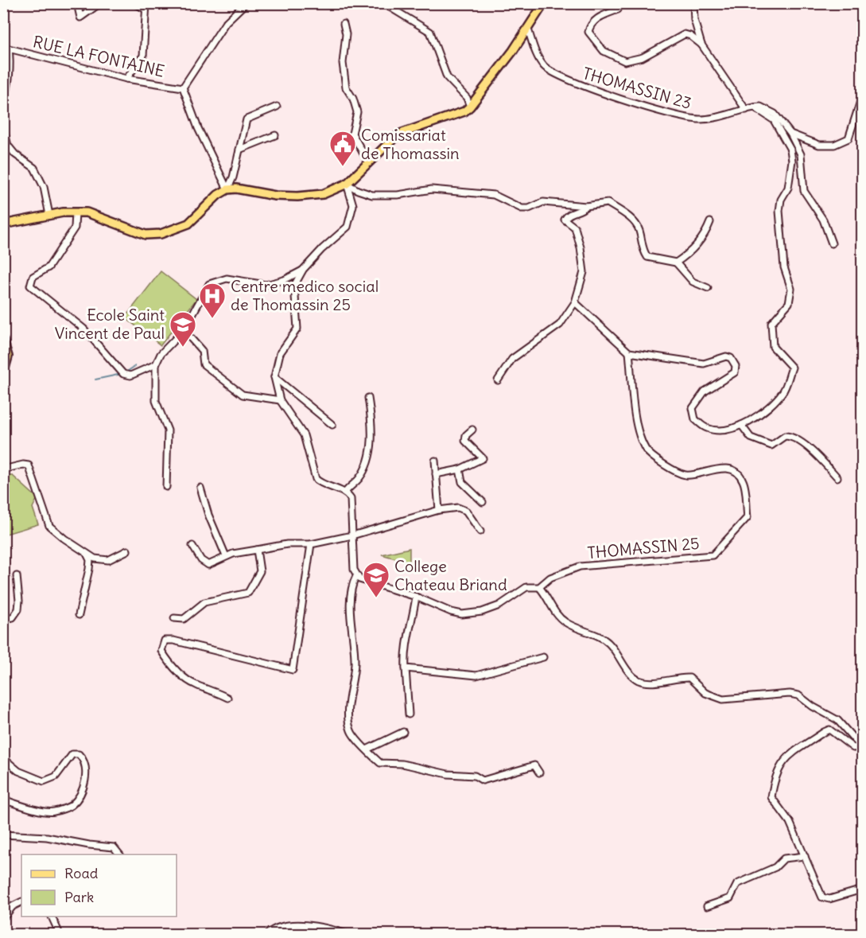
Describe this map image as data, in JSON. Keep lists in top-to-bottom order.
{
  "streets": {
    "street": ["RUE LA FONTAINE", "THOMASSIN 23", "THOMASSIN 25"]
  },
  "places": {
    "public building": ["Comissariat de Thomassin"],
    "hospital": ["Centre medico social de Thomassin 25"],
    "school or university": ["Ecole Saint Vincent de Paul", "College Chateau Briand"]
  },
  "legend": ["Road", "Park"]
}
